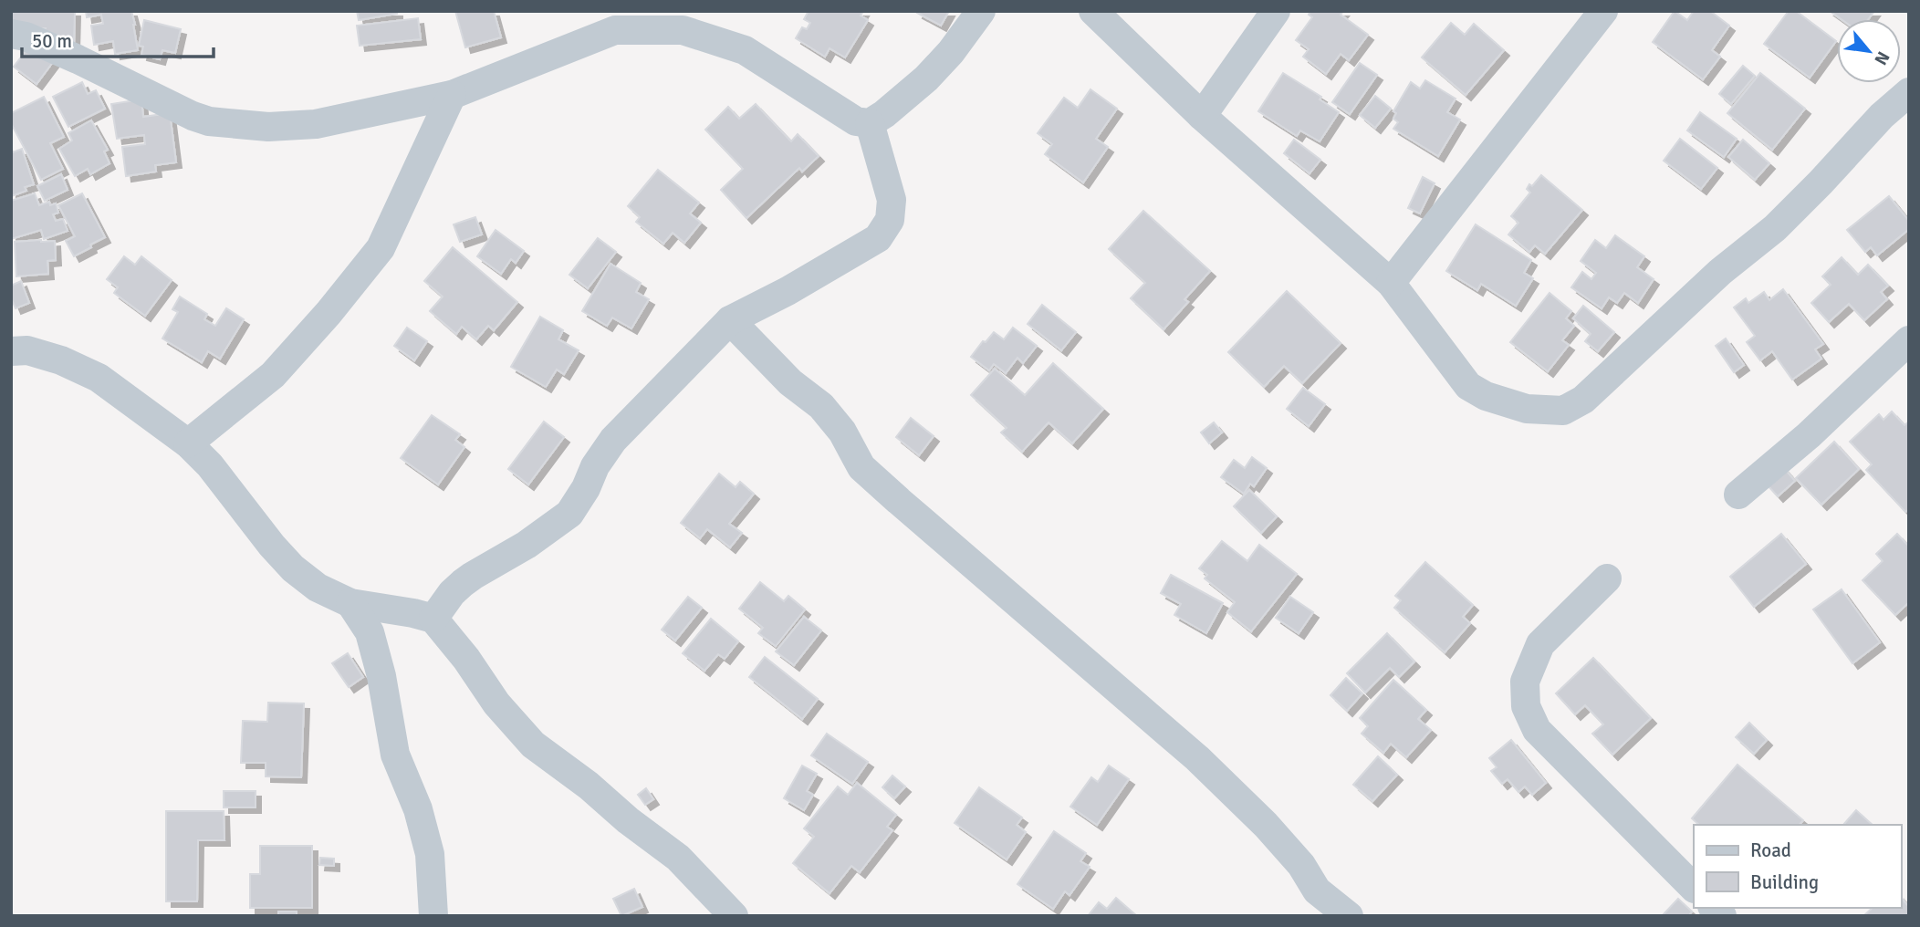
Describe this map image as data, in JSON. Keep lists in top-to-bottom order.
{
  "legend": ["Road", "Building"],
  "scale_bar": "50 m",
  "north": "bottom right"
}
